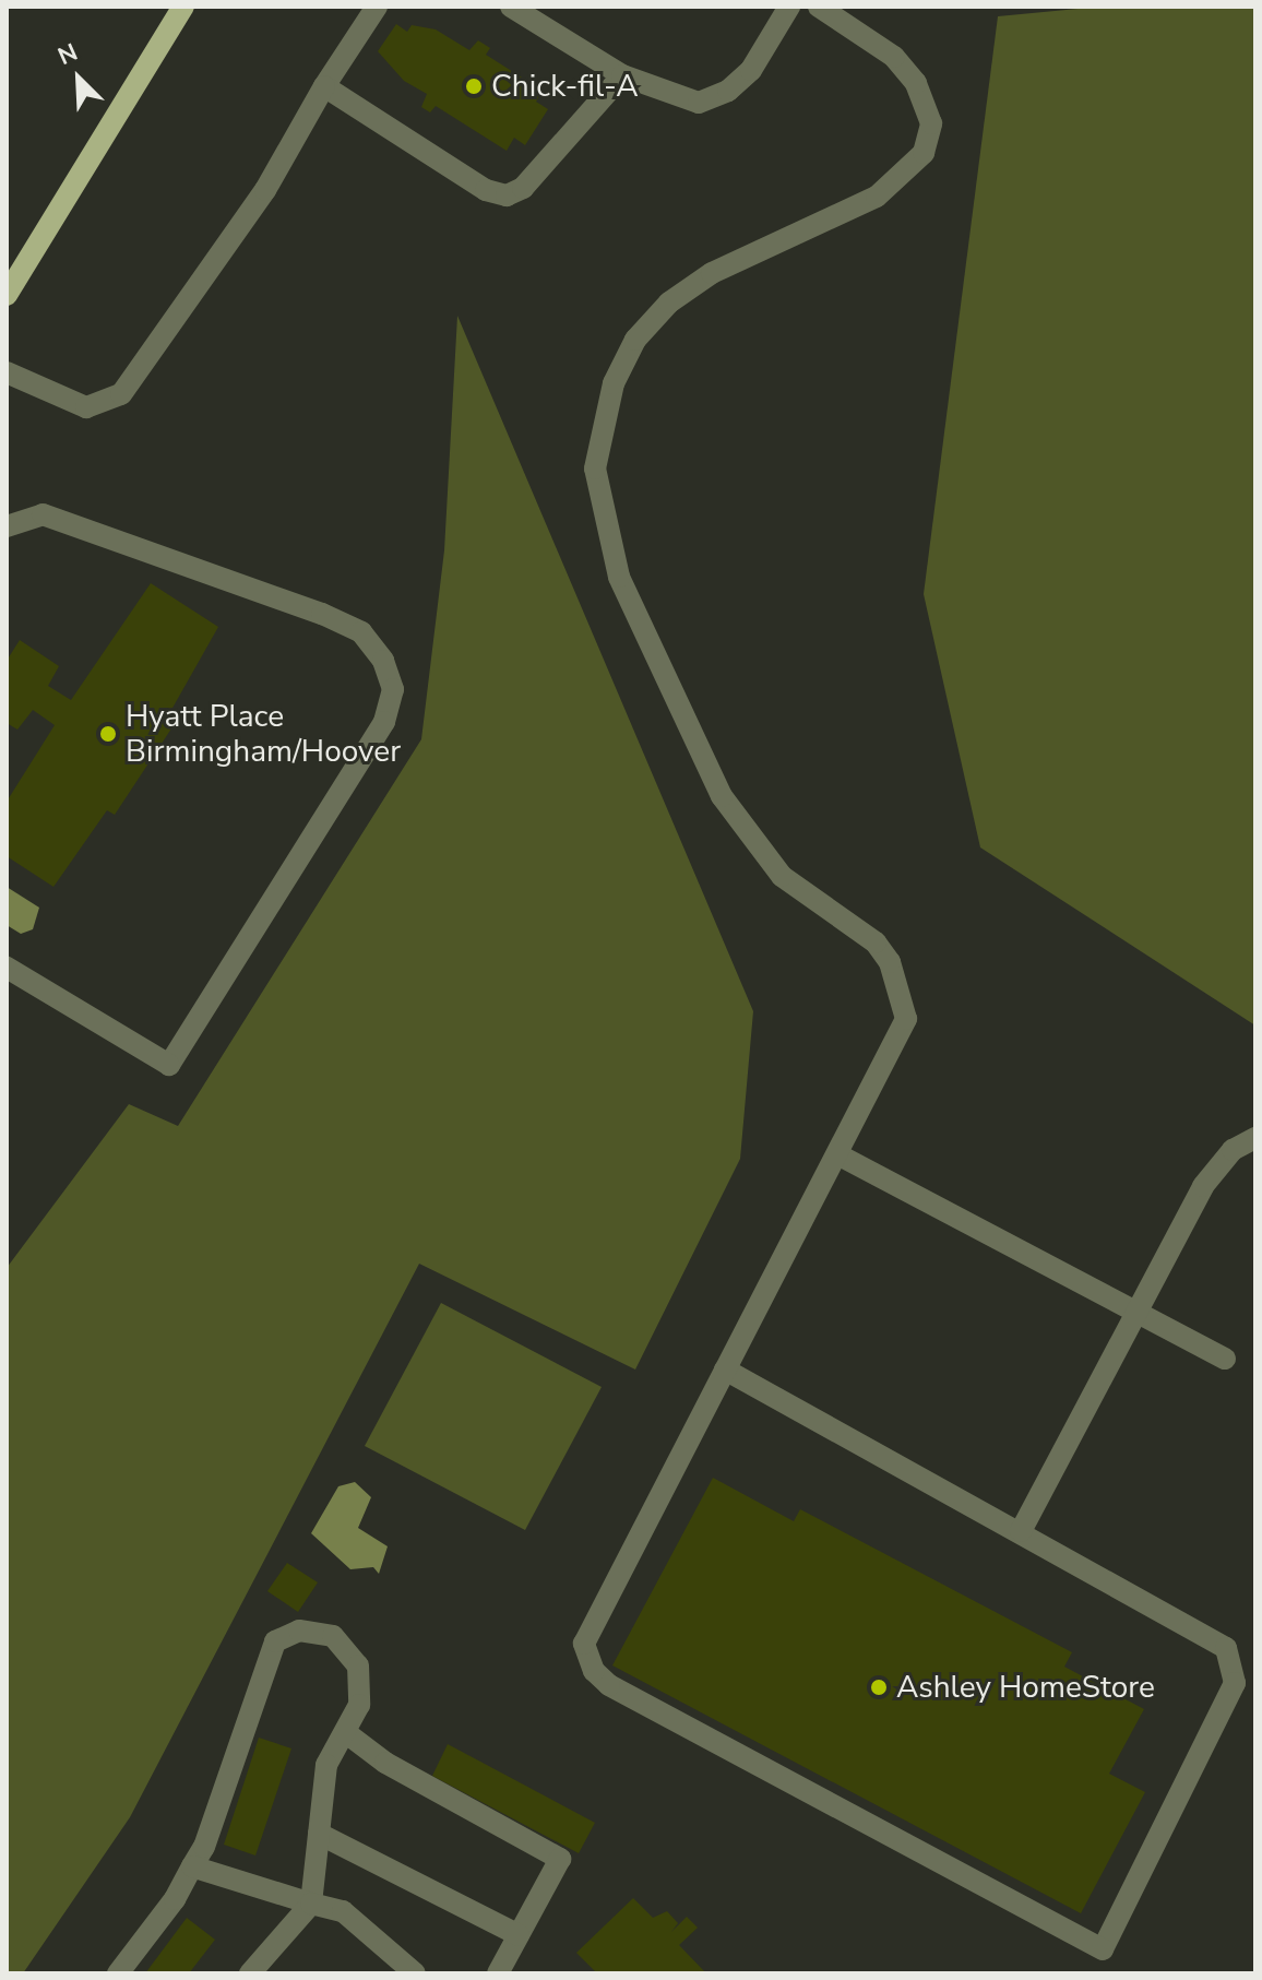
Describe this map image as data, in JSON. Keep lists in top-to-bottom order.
{
  "places": ["Chick-fil-A", "Hyatt Place Birmingham/Hoover", "Ashley HomeStore"],
  "north": "top left"
}
